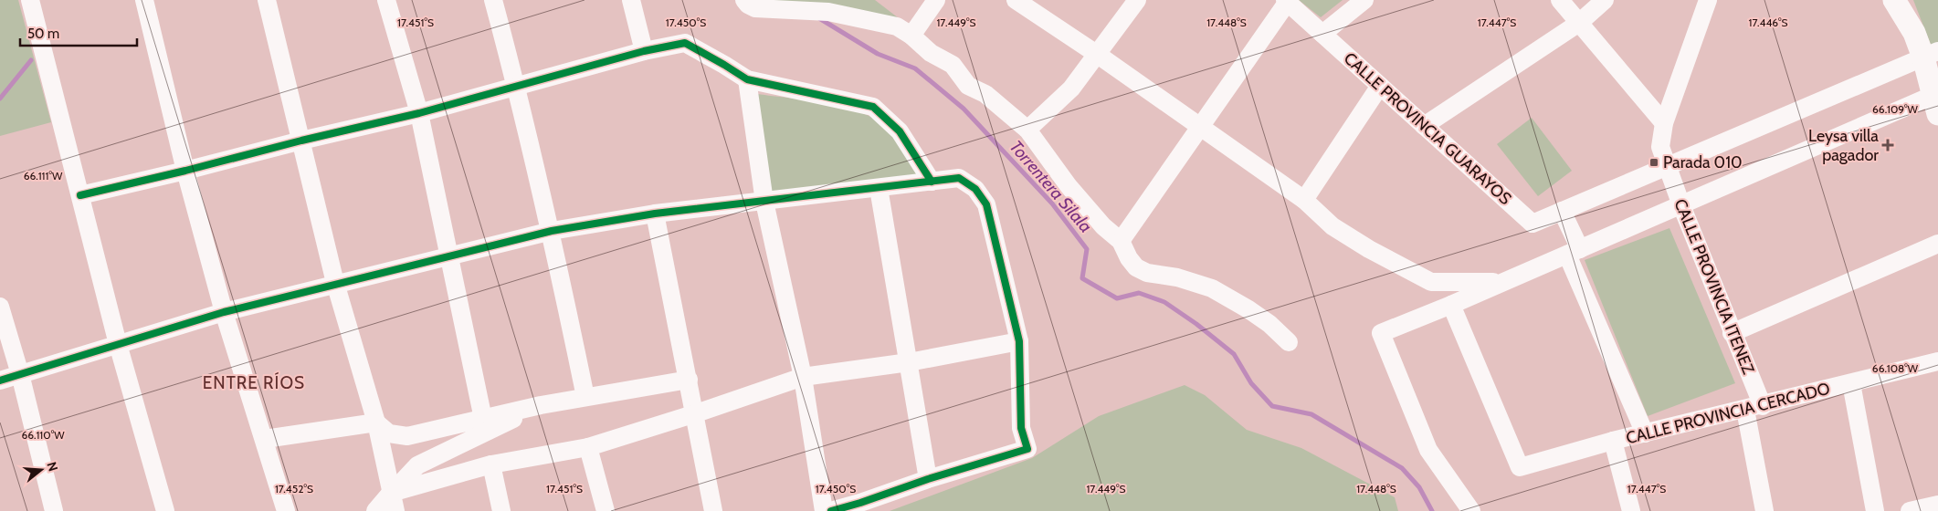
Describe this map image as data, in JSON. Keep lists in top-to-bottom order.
{
  "streets": {
    "street": ["CALLE PROVINCIA GUARAYOS", "CALLE PROVINCIA ITENEZ", "CALLE PROVINCIA CERCADO"]
  },
  "crossings": [
    ["CALLE PROVINCIA ITENEZ", "CALLE PROVINCIA CERCADO"]
  ],
  "districts": ["ENTRE RÍOS"],
  "water": ["Torrentera Silala"],
  "places": {
    "health": ["Leysa villa pagador"],
    "transit": ["Parada 010"]
  },
  "scale_bar": "50 m",
  "north": "right",
  "coordinates": [
    "17.451°S",
    "17.450°S",
    "17.449°S",
    "17.448°S",
    "17.447°S",
    "17.446°S",
    "66.109°W",
    "66.111°W",
    "66.108°W",
    "66.110°W",
    "17.452°S"
  ]
}
